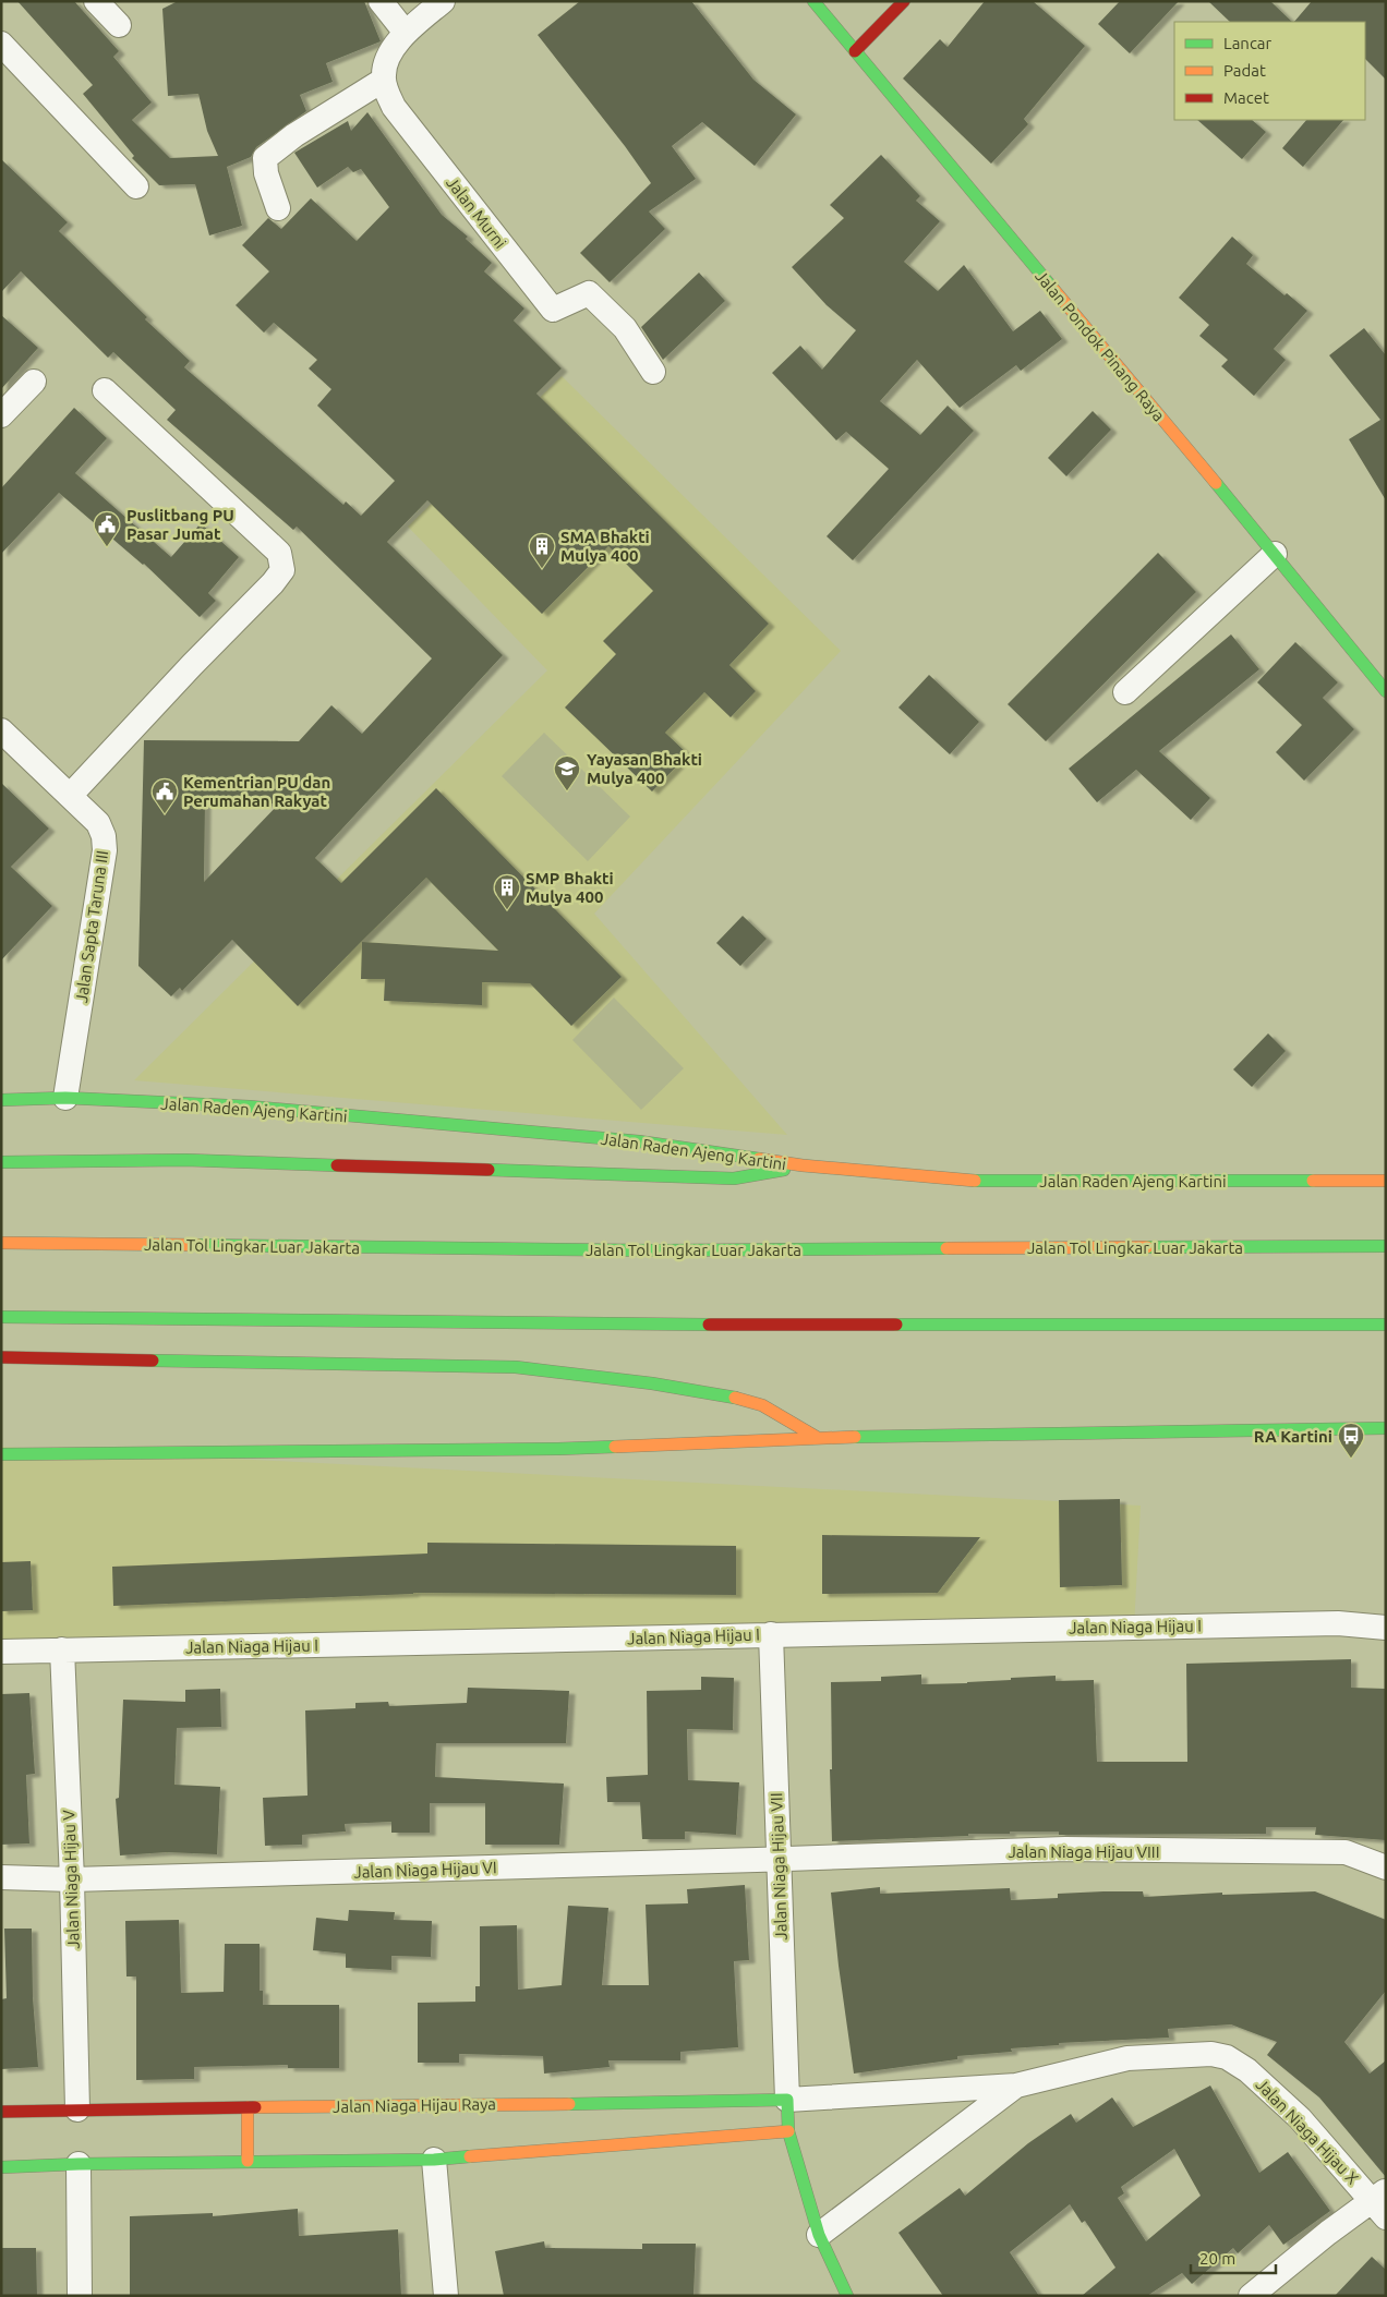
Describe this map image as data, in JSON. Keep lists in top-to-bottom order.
{
  "streets": {
    "main road": [
      "Jalan Pondok Pinang Raya",
      "Jalan Raden Ajeng Kartini",
      "Jalan Tol Lingkar Luar Jakarta",
      "Jalan Niaga Hijau Raya"
    ],
    "street": [
      "Jalan Murni",
      "Jalan Sapta Taruna III",
      "Jalan Niaga Hijau I",
      "Jalan Niaga Hijau VIII",
      "Jalan Niaga Hijau VII",
      "Jalan Niaga Hijau VI",
      "Jalan Niaga Hijau V",
      "Jalan Niaga Hijau X"
    ]
  },
  "crossings": [
    ["Jalan Sapta Taruna III", "Jalan Raden Ajeng Kartini"],
    ["Jalan Niaga Hijau I", "Jalan Niaga Hijau VII"],
    ["Jalan Niaga Hijau I", "Jalan Niaga Hijau V"],
    ["Jalan Niaga Hijau VIII", "Jalan Niaga Hijau VII"],
    ["Jalan Niaga Hijau VIII", "Jalan Niaga Hijau VI"],
    ["Jalan Niaga Hijau VII", "Jalan Niaga Hijau VI"],
    ["Jalan Niaga Hijau VII", "Jalan Niaga Hijau Raya"],
    ["Jalan Niaga Hijau VI", "Jalan Niaga Hijau V"],
    ["Jalan Niaga Hijau V", "Jalan Niaga Hijau Raya"],
    ["Jalan Niaga Hijau Raya", "Jalan Niaga Hijau X"]
  ],
  "places": {
    "public building": ["Puslitbang PU Pasar Jumat", "Kementrian PU dan Perumahan Rakyat"],
    "building": ["SMA Bhakti Mulya 400", "SMP Bhakti Mulya 400"],
    "school or university": ["Yayasan Bhakti Mulya 400"],
    "bus stop": ["RA Kartini"]
  },
  "legend": ["Lancar", "Padat", "Macet"],
  "scale_bar": "20 m"
}
